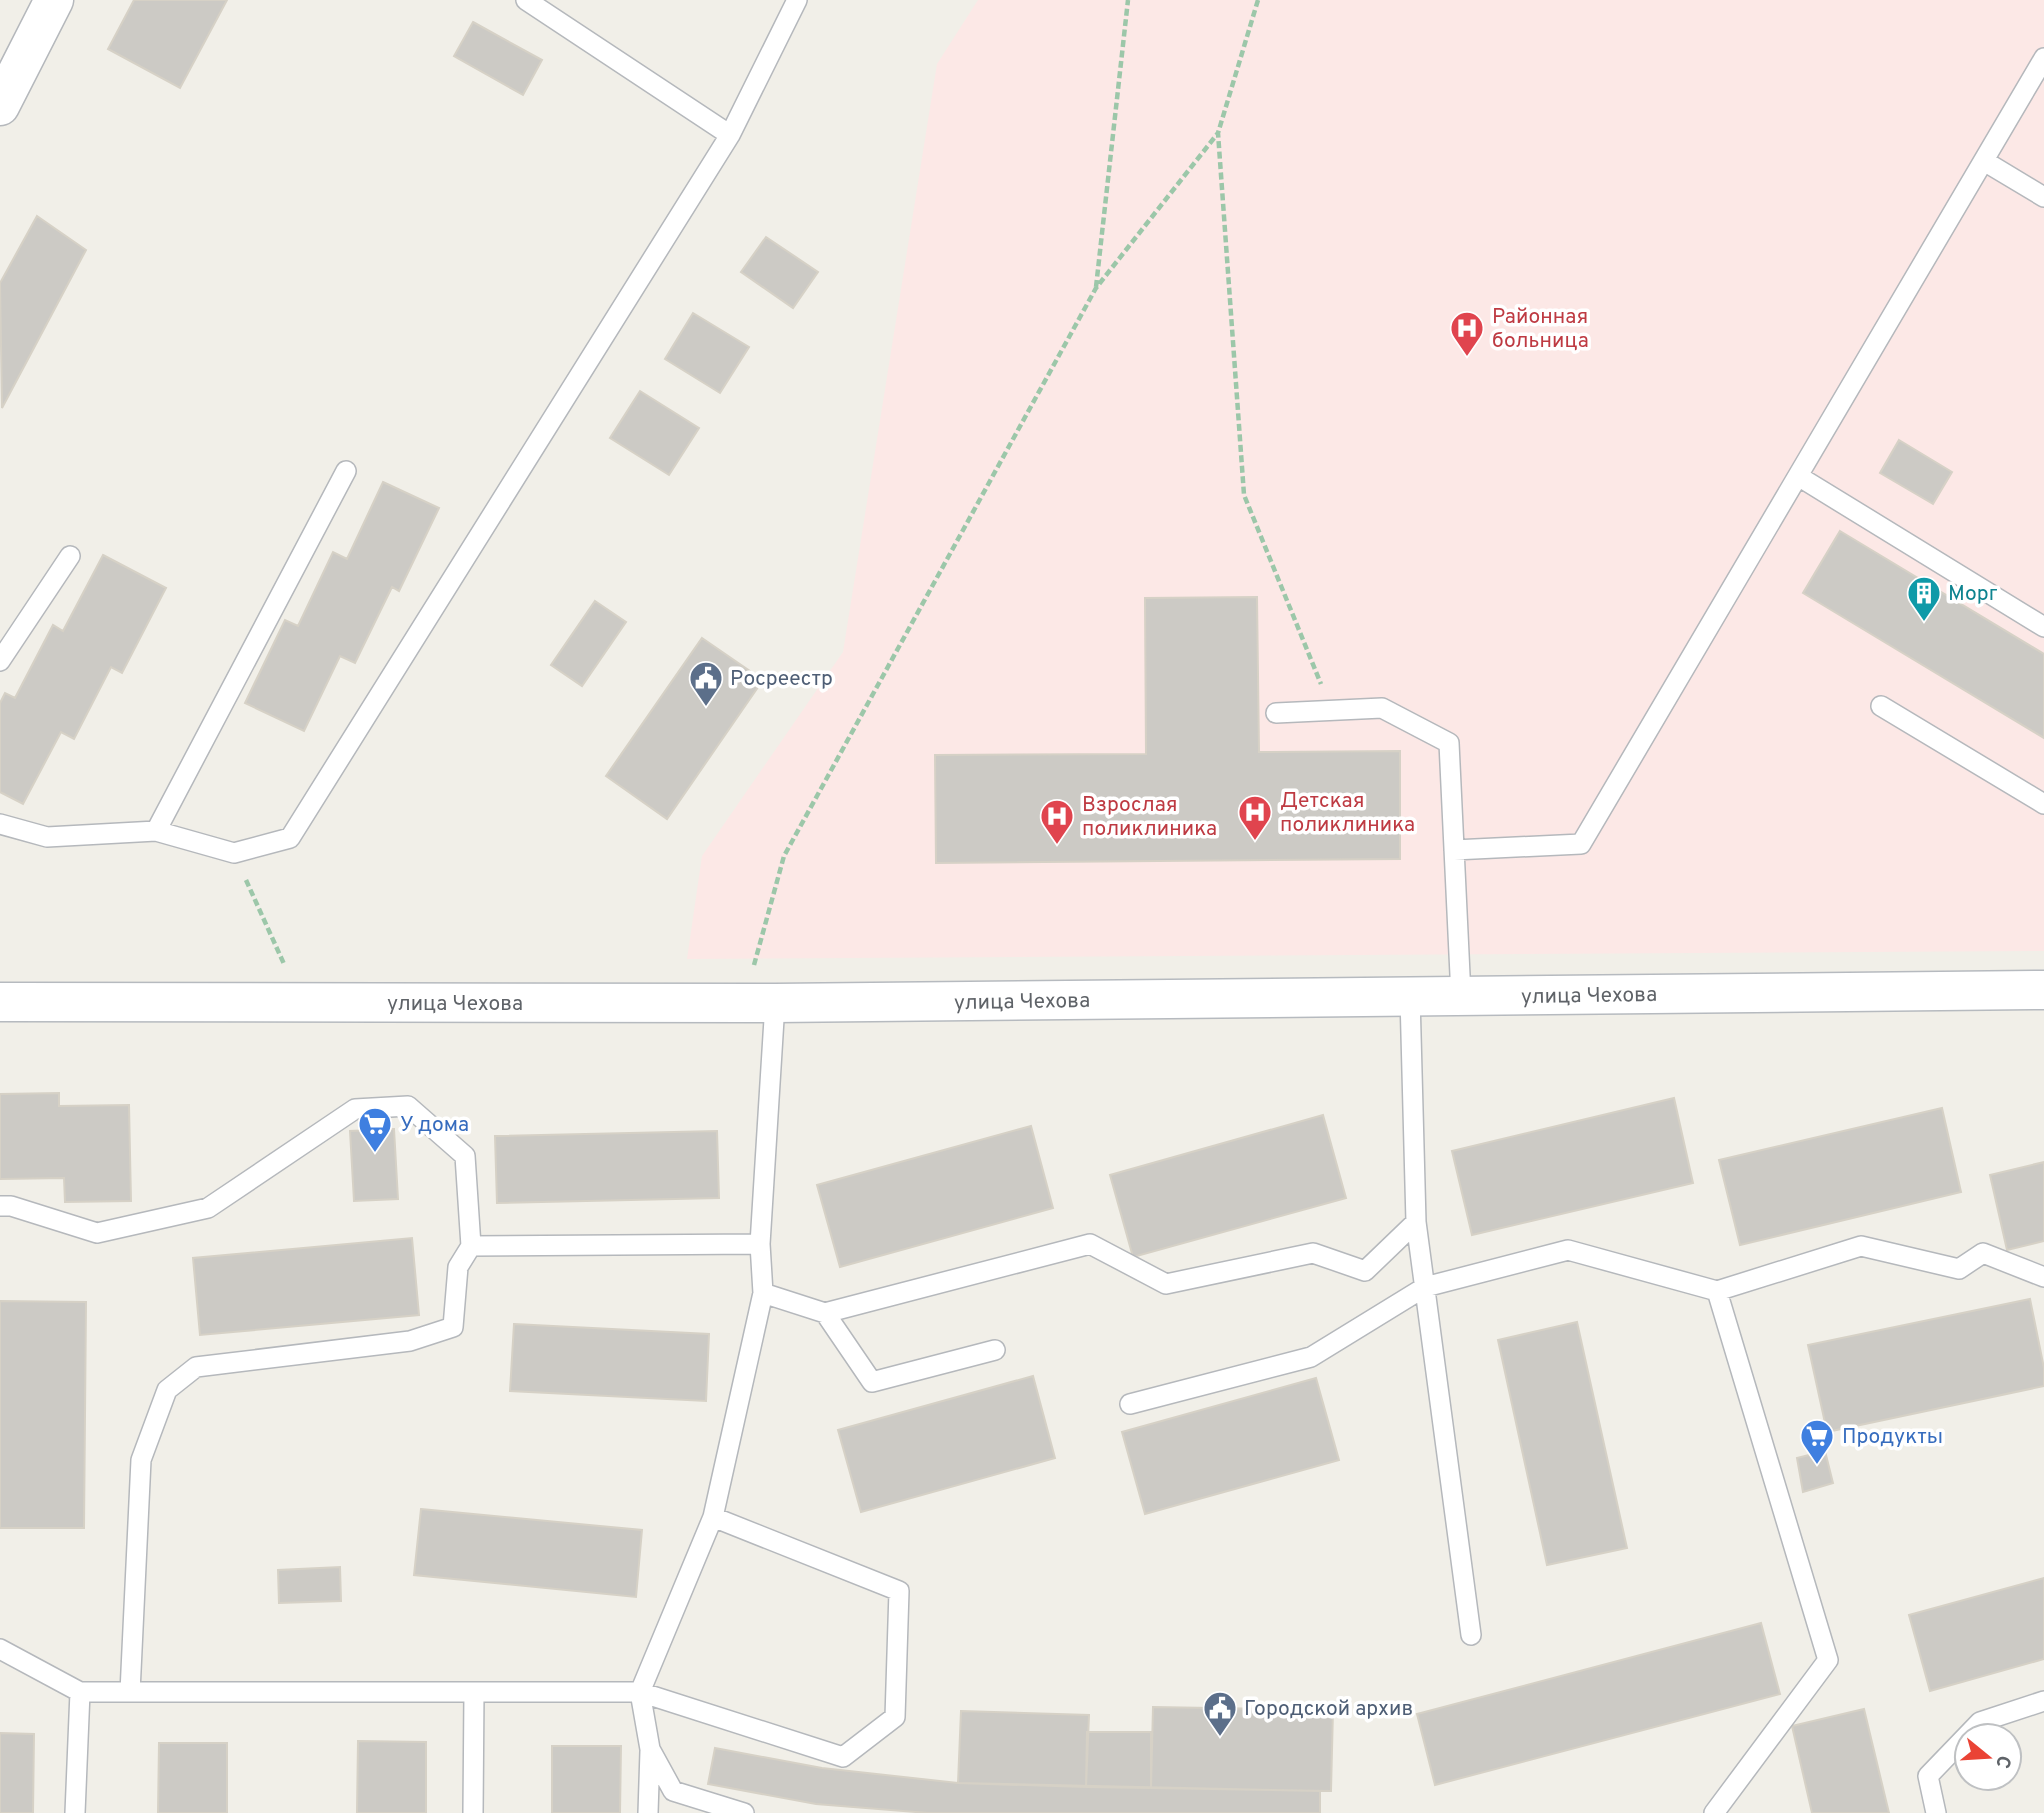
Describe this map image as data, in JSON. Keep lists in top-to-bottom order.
{
  "streets": {
    "street": ["улица Чехова"]
  },
  "places": {
    "hospital": ["Районная больница", "Детская поликлиника", "Взрослая поликлиника"],
    "building": ["Морг"],
    "public building": ["Росреестр", "Городской архив"],
    "supermarket": ["У дома", "Продукты"]
  },
  "north": "right"
}
